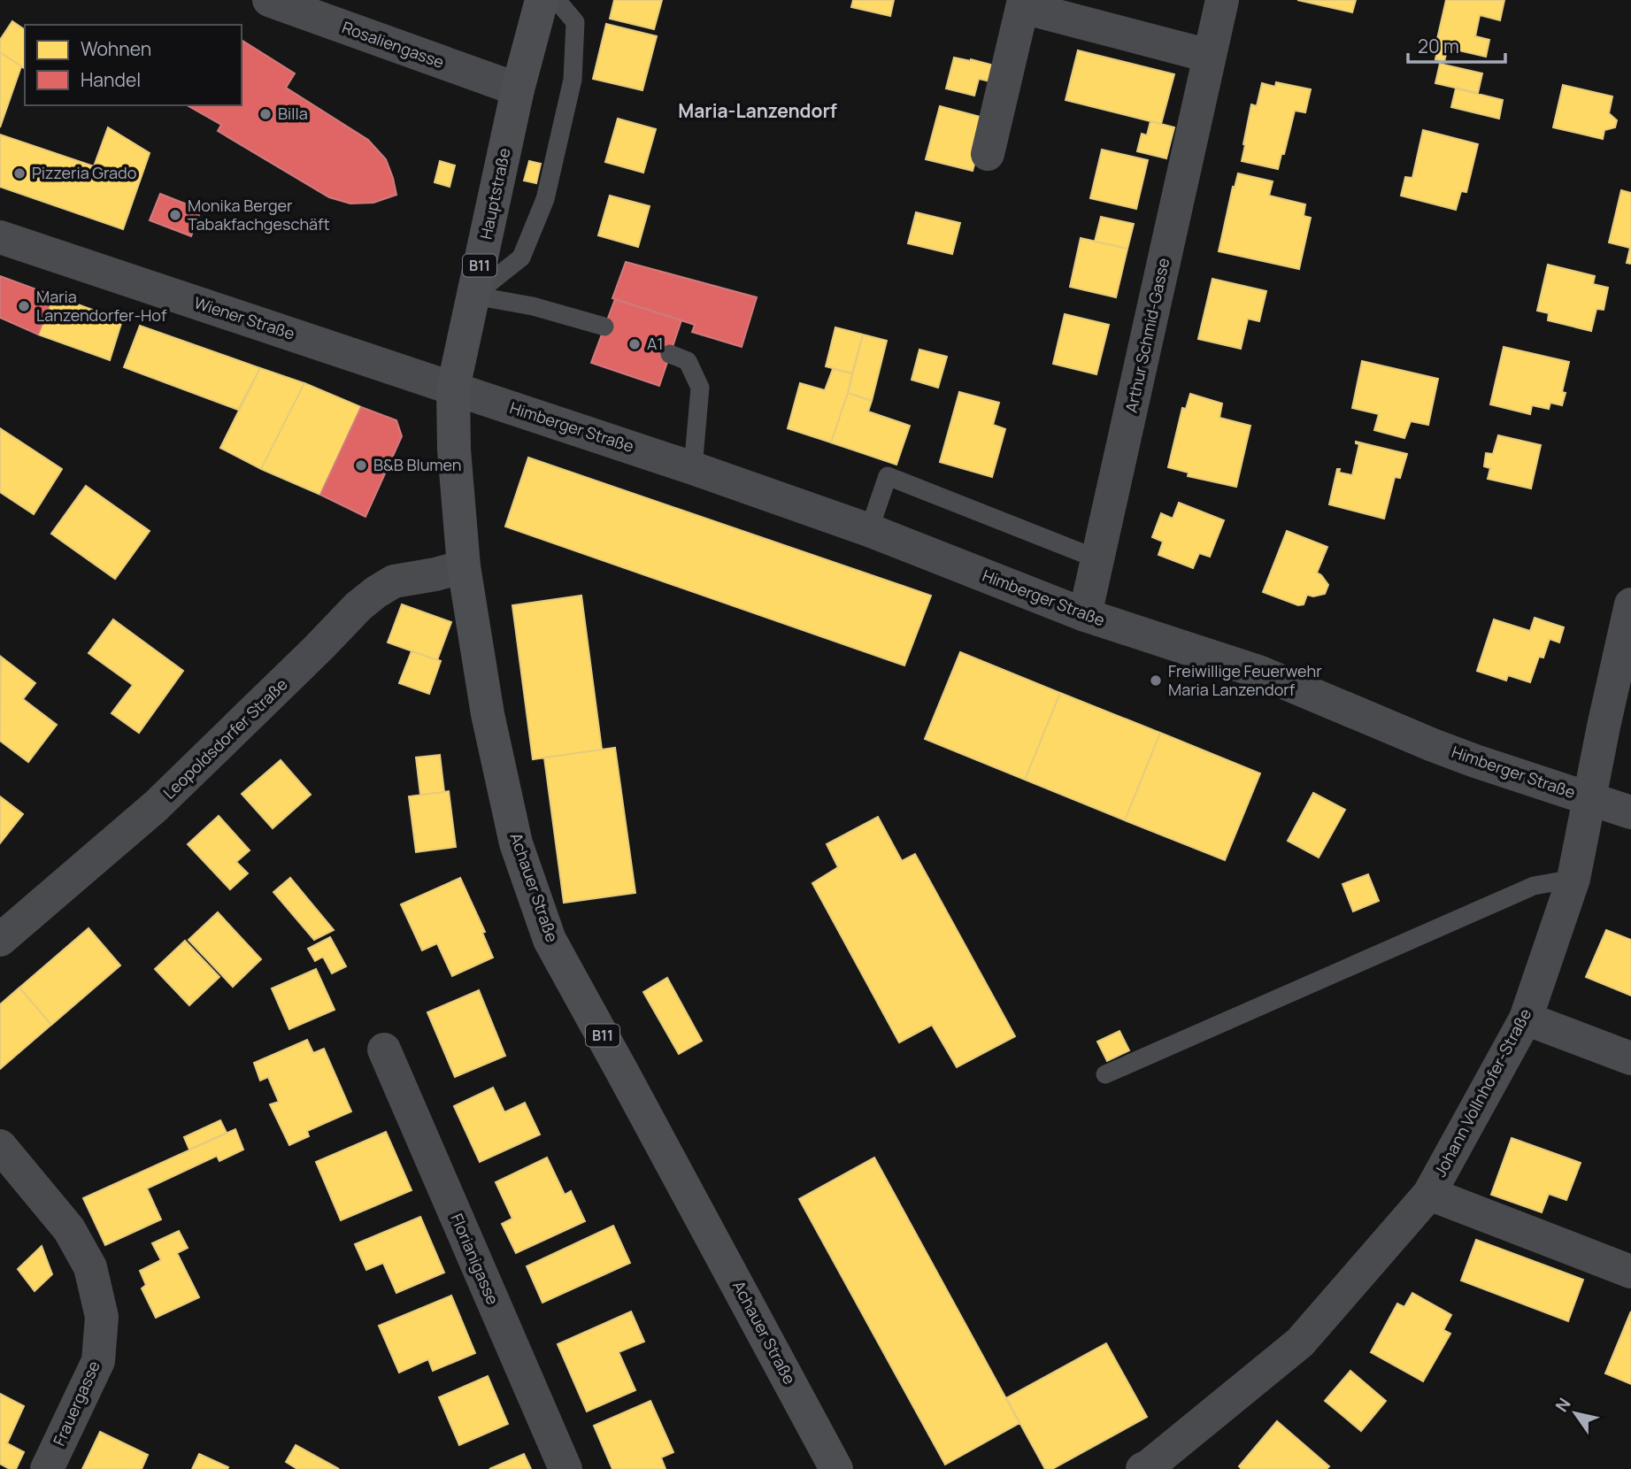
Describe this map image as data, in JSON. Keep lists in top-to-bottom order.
{
  "streets": {
    "main road": ["Hauptstraße", "B11", "Achauer Straße"],
    "street": [
      "Rosaliengasse",
      "Wiener Straße",
      "Arthur Schmid-Gasse",
      "Himberger Straße",
      "Leopoldsdorfer Straße",
      "Johann Vollnhofer-Straße",
      "Florianigasse",
      "Frauergasse"
    ]
  },
  "crossings": [
    ["Rosaliengasse", "Hauptstraße"],
    ["Hauptstraße", "Wiener Straße"],
    ["Hauptstraße", "Himberger Straße"],
    ["Hauptstraße", "Achauer Straße"],
    ["Wiener Straße", "Himberger Straße"],
    ["Wiener Straße", "Achauer Straße"],
    ["Arthur Schmid-Gasse", "Himberger Straße"],
    ["Himberger Straße", "Achauer Straße"],
    ["Himberger Straße", "Johann Vollnhofer-Straße"],
    ["Leopoldsdorfer Straße", "Achauer Straße"]
  ],
  "districts": ["Maria-Lanzendorf"],
  "places": [
    "Billa",
    "Pizzeria Grado",
    "Monika Berger Tabakfachgeschäft",
    "Maria Lanzendorfer-Hof",
    "A1",
    "B&B Blumen",
    "Freiwillige Feuerwehr Maria Lanzendorf"
  ],
  "legend": ["Wohnen", "Handel"],
  "scale_bar": "20 m",
  "north": "top left"
}
